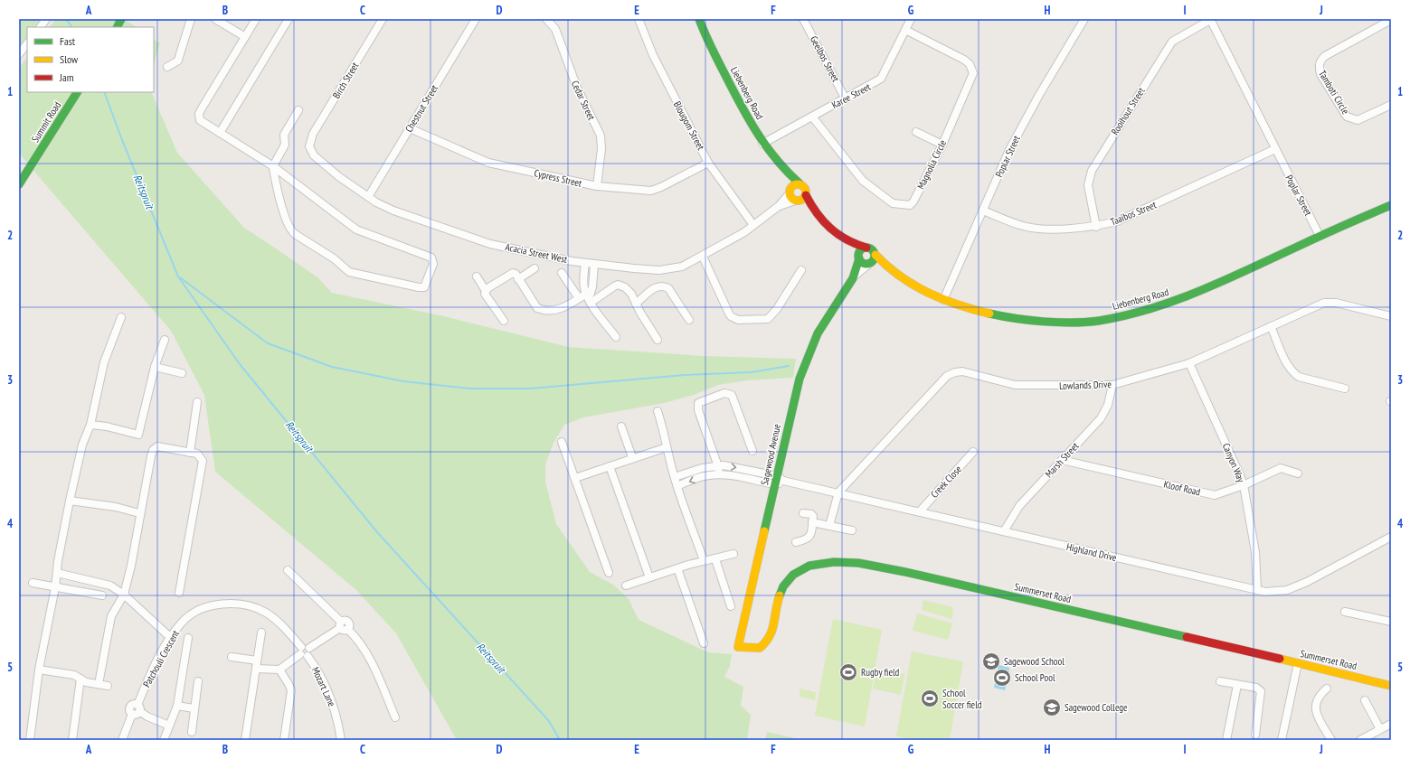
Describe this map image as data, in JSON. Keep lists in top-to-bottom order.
{
  "streets": {
    "street": [
      "Geelbos Street",
      "Birch Street",
      "Tamboti Circle",
      "Liebenberg Road",
      "Karee Street",
      "Cedar Street",
      "Chestnut Street",
      "Rooihout Street",
      "Summit Road",
      "Blougom Street",
      "Poplar Street",
      "Magnolia Circle",
      "Cypress Street",
      "Taaibos Street",
      "Acacia Street West",
      "Lowlands Drive",
      "Sagewood Avenue",
      "Marsh Street",
      "Canyon Way",
      "Creek Close",
      "Kloof Road",
      "Highland Drive",
      "Summerset Road",
      "Patchouli Crescent",
      "Mozart Lane"
    ]
  },
  "crossings": [
    ["Geelbos Street", "Karee Street"],
    ["Birch Street", "Acacia Street West"],
    ["Liebenberg Road", "Karee Street"],
    ["Liebenberg Road", "Poplar Street"],
    ["Liebenberg Road", "Acacia Street West"],
    ["Liebenberg Road", "Sagewood Avenue"],
    ["Karee Street", "Magnolia Circle"],
    ["Cedar Street", "Cypress Street"],
    ["Chestnut Street", "Cypress Street"],
    ["Chestnut Street", "Acacia Street West"],
    ["Rooihout Street", "Poplar Street"],
    ["Rooihout Street", "Taaibos Street"],
    ["Blougom Street", "Cypress Street"],
    ["Blougom Street", "Acacia Street West"],
    ["Poplar Street", "Taaibos Street"],
    ["Lowlands Drive", "Marsh Street"],
    ["Lowlands Drive", "Canyon Way"],
    ["Lowlands Drive", "Highland Drive"],
    ["Sagewood Avenue", "Highland Drive"],
    ["Sagewood Avenue", "Summerset Road"],
    ["Marsh Street", "Kloof Road"],
    ["Marsh Street", "Highland Drive"],
    ["Canyon Way", "Kloof Road"],
    ["Canyon Way", "Highland Drive"],
    ["Creek Close", "Highland Drive"],
    ["Patchouli Crescent", "Mozart Lane"]
  ],
  "water": ["Reitspruit"],
  "places": {
    "school or university": ["Sagewood School", "Sagewood College"],
    "sports": ["Rugby field", "School Pool", "School Soccer field"]
  },
  "legend": ["Fast", "Slow", "Jam"],
  "grid": {
    "columns": [
      "A",
      "B",
      "C",
      "D",
      "E",
      "F",
      "G",
      "H",
      "I",
      "J"
    ],
    "rows": [
      "1",
      "2",
      "3",
      "4",
      "5"
    ]
  }
}
